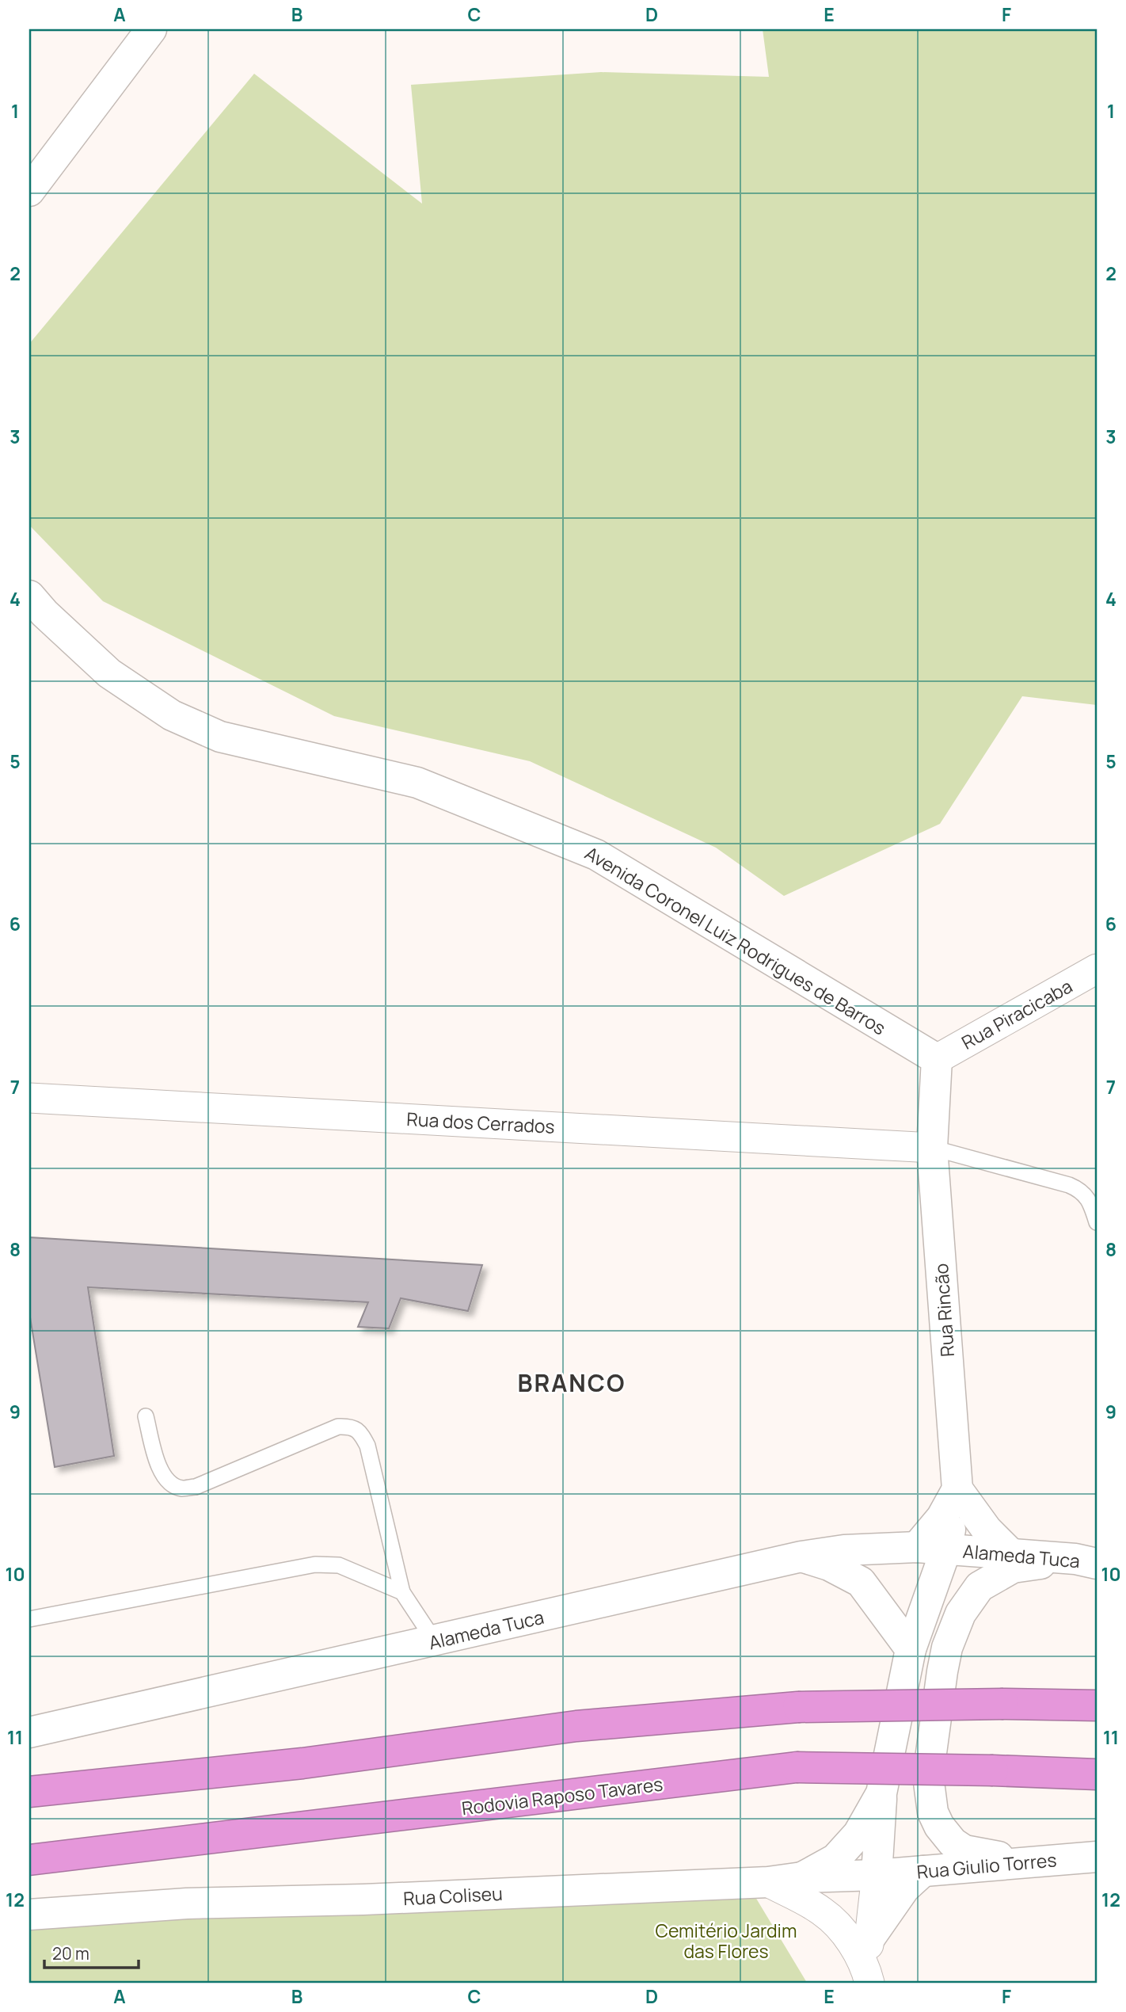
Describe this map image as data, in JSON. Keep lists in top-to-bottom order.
{
  "streets": {
    "highway": ["Rodovia Raposo Tavares"],
    "street": [
      "Avenida Coronel Luiz Rodrigues de Barros",
      "Rua Piracicaba",
      "Rua dos Cerrados",
      "Rua Rincão",
      "Alameda Tuca",
      "Rua Giulio Torres",
      "Rua Coliseu"
    ]
  },
  "crossings": [
    ["Avenida Coronel Luiz Rodrigues de Barros", "Rua Piracicaba"],
    ["Avenida Coronel Luiz Rodrigues de Barros", "Rua Rincão"],
    ["Rua Piracicaba", "Rua Rincão"],
    ["Rua dos Cerrados", "Rua Rincão"],
    ["Rua Rincão", "Alameda Tuca"],
    ["Rua Giulio Torres", "Rua Coliseu"]
  ],
  "districts": ["BRANCO"],
  "parks": ["Cemitério Jardim das Flores"],
  "scale_bar": "20 m",
  "grid": {
    "columns": [
      "A",
      "B",
      "C",
      "D",
      "E",
      "F"
    ],
    "rows": [
      "1",
      "2",
      "3",
      "4",
      "5",
      "6",
      "7",
      "8",
      "9",
      "10",
      "11",
      "12"
    ]
  }
}
